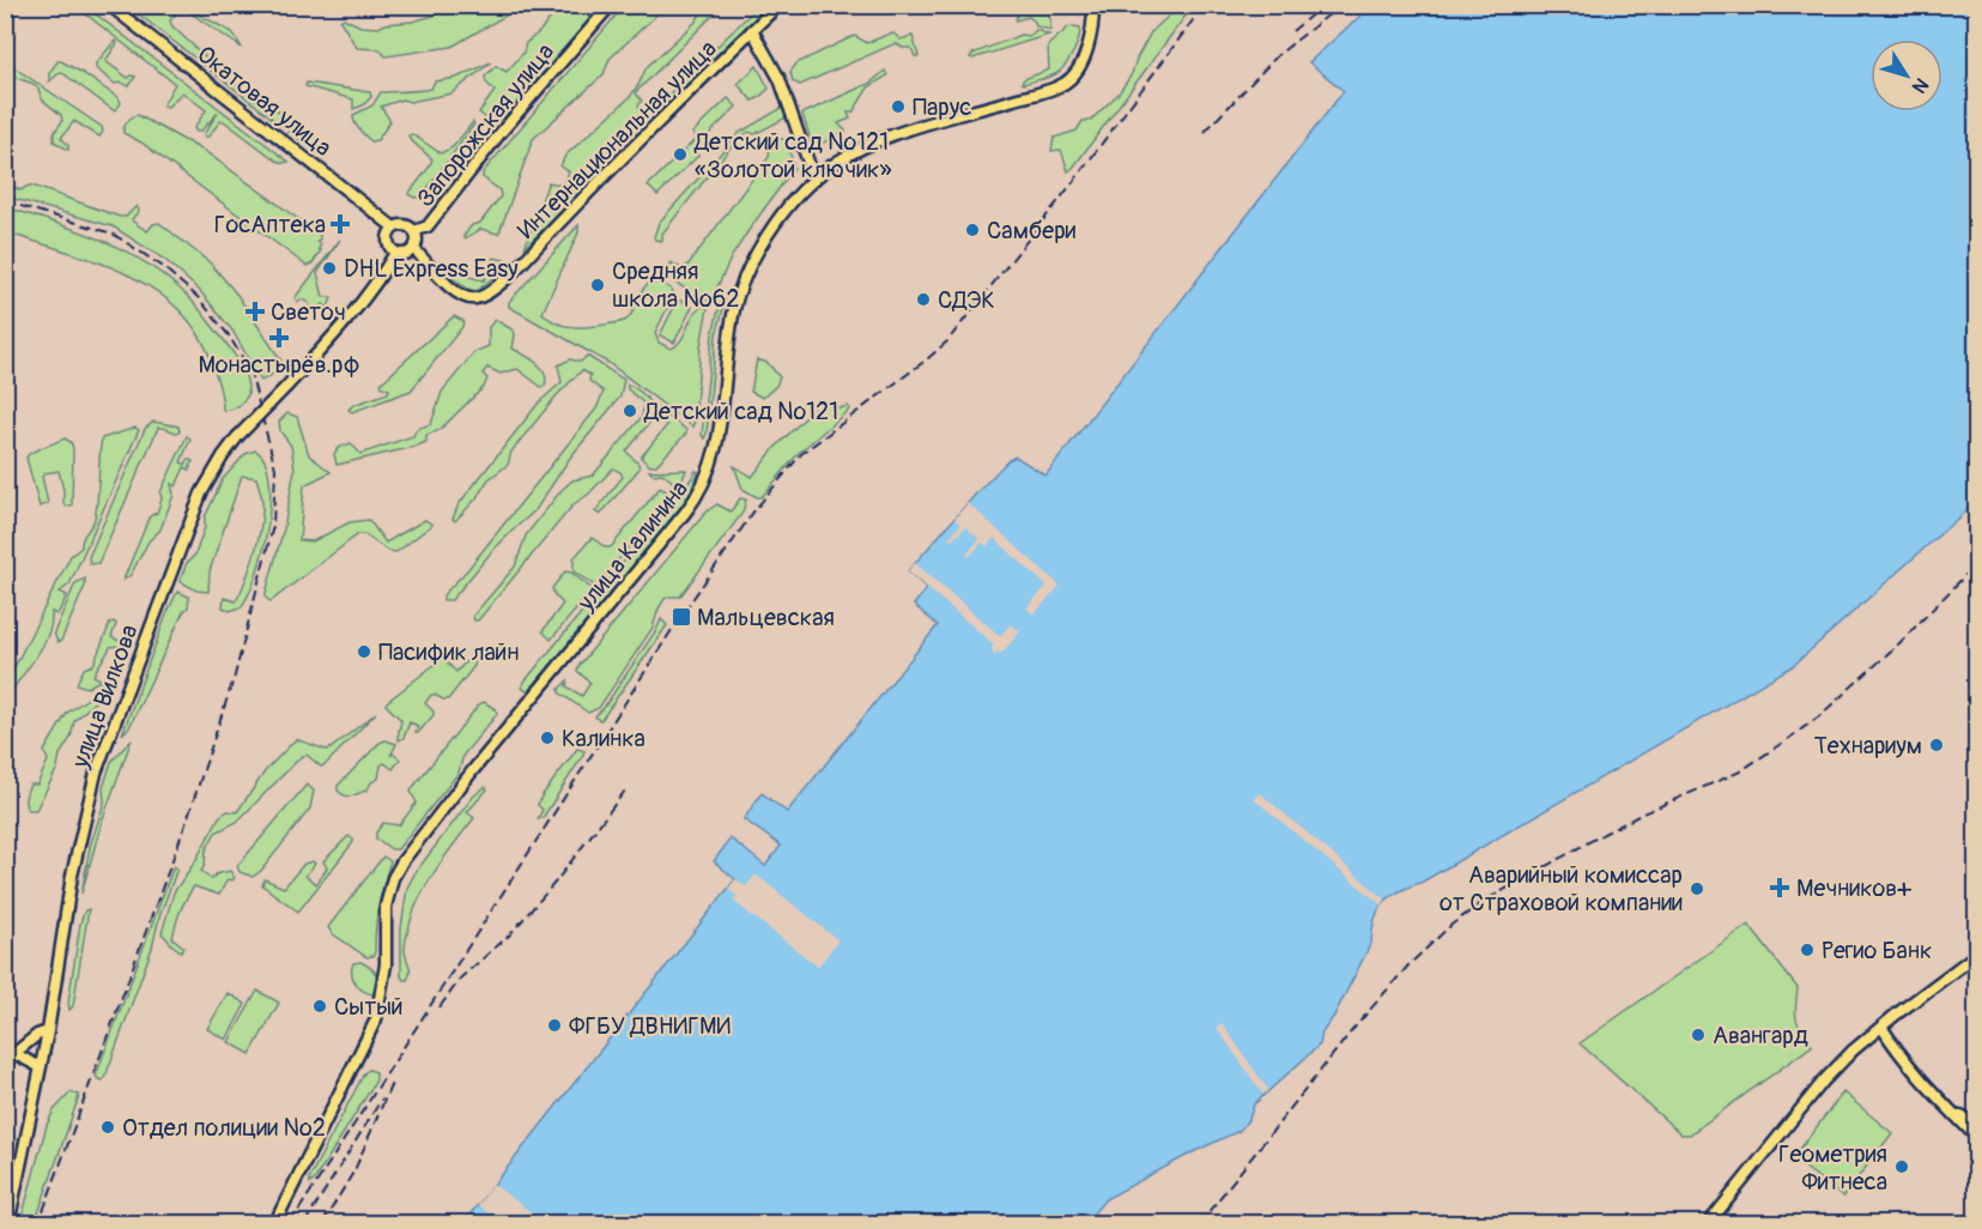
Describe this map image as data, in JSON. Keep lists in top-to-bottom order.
{
  "streets": {
    "main road": [
      "Окатовая улица",
      "Запорожская улица",
      "Интернациональная улица",
      "улица Калинина",
      "улица Вилкова"
    ]
  },
  "crossings": [
    ["Окатовая улица", "Запорожская улица"],
    ["Окатовая улица", "Интернациональная улица"],
    ["Окатовая улица", "улица Вилкова"],
    ["Запорожская улица", "Интернациональная улица"],
    ["Запорожская улица", "улица Вилкова"],
    ["Интернациональная улица", "улица Вилкова"]
  ],
  "places": {
    "other": [
      "Парус",
      "Детский сад №121 «Золотой ключик»",
      "Самбери",
      "DHL Express Easy",
      "Средняя школа №62",
      "СДЭК",
      "Детский сад №121",
      "Пасифик лайн",
      "Калинка",
      "Технариум",
      "Аварийный комиссар от Страховой компании",
      "Регио Банк",
      "Сытый",
      "ФГБУ ДВНИГМИ",
      "Авангард",
      "Отдел полиции №2",
      "Геометрия Фитнеса"
    ],
    "health": [
      "ГосАптека",
      "Светоч",
      "Монастырёв.рф",
      "Мечников+"
    ],
    "transit": ["Мальцевская"]
  },
  "north": "bottom right"
}
